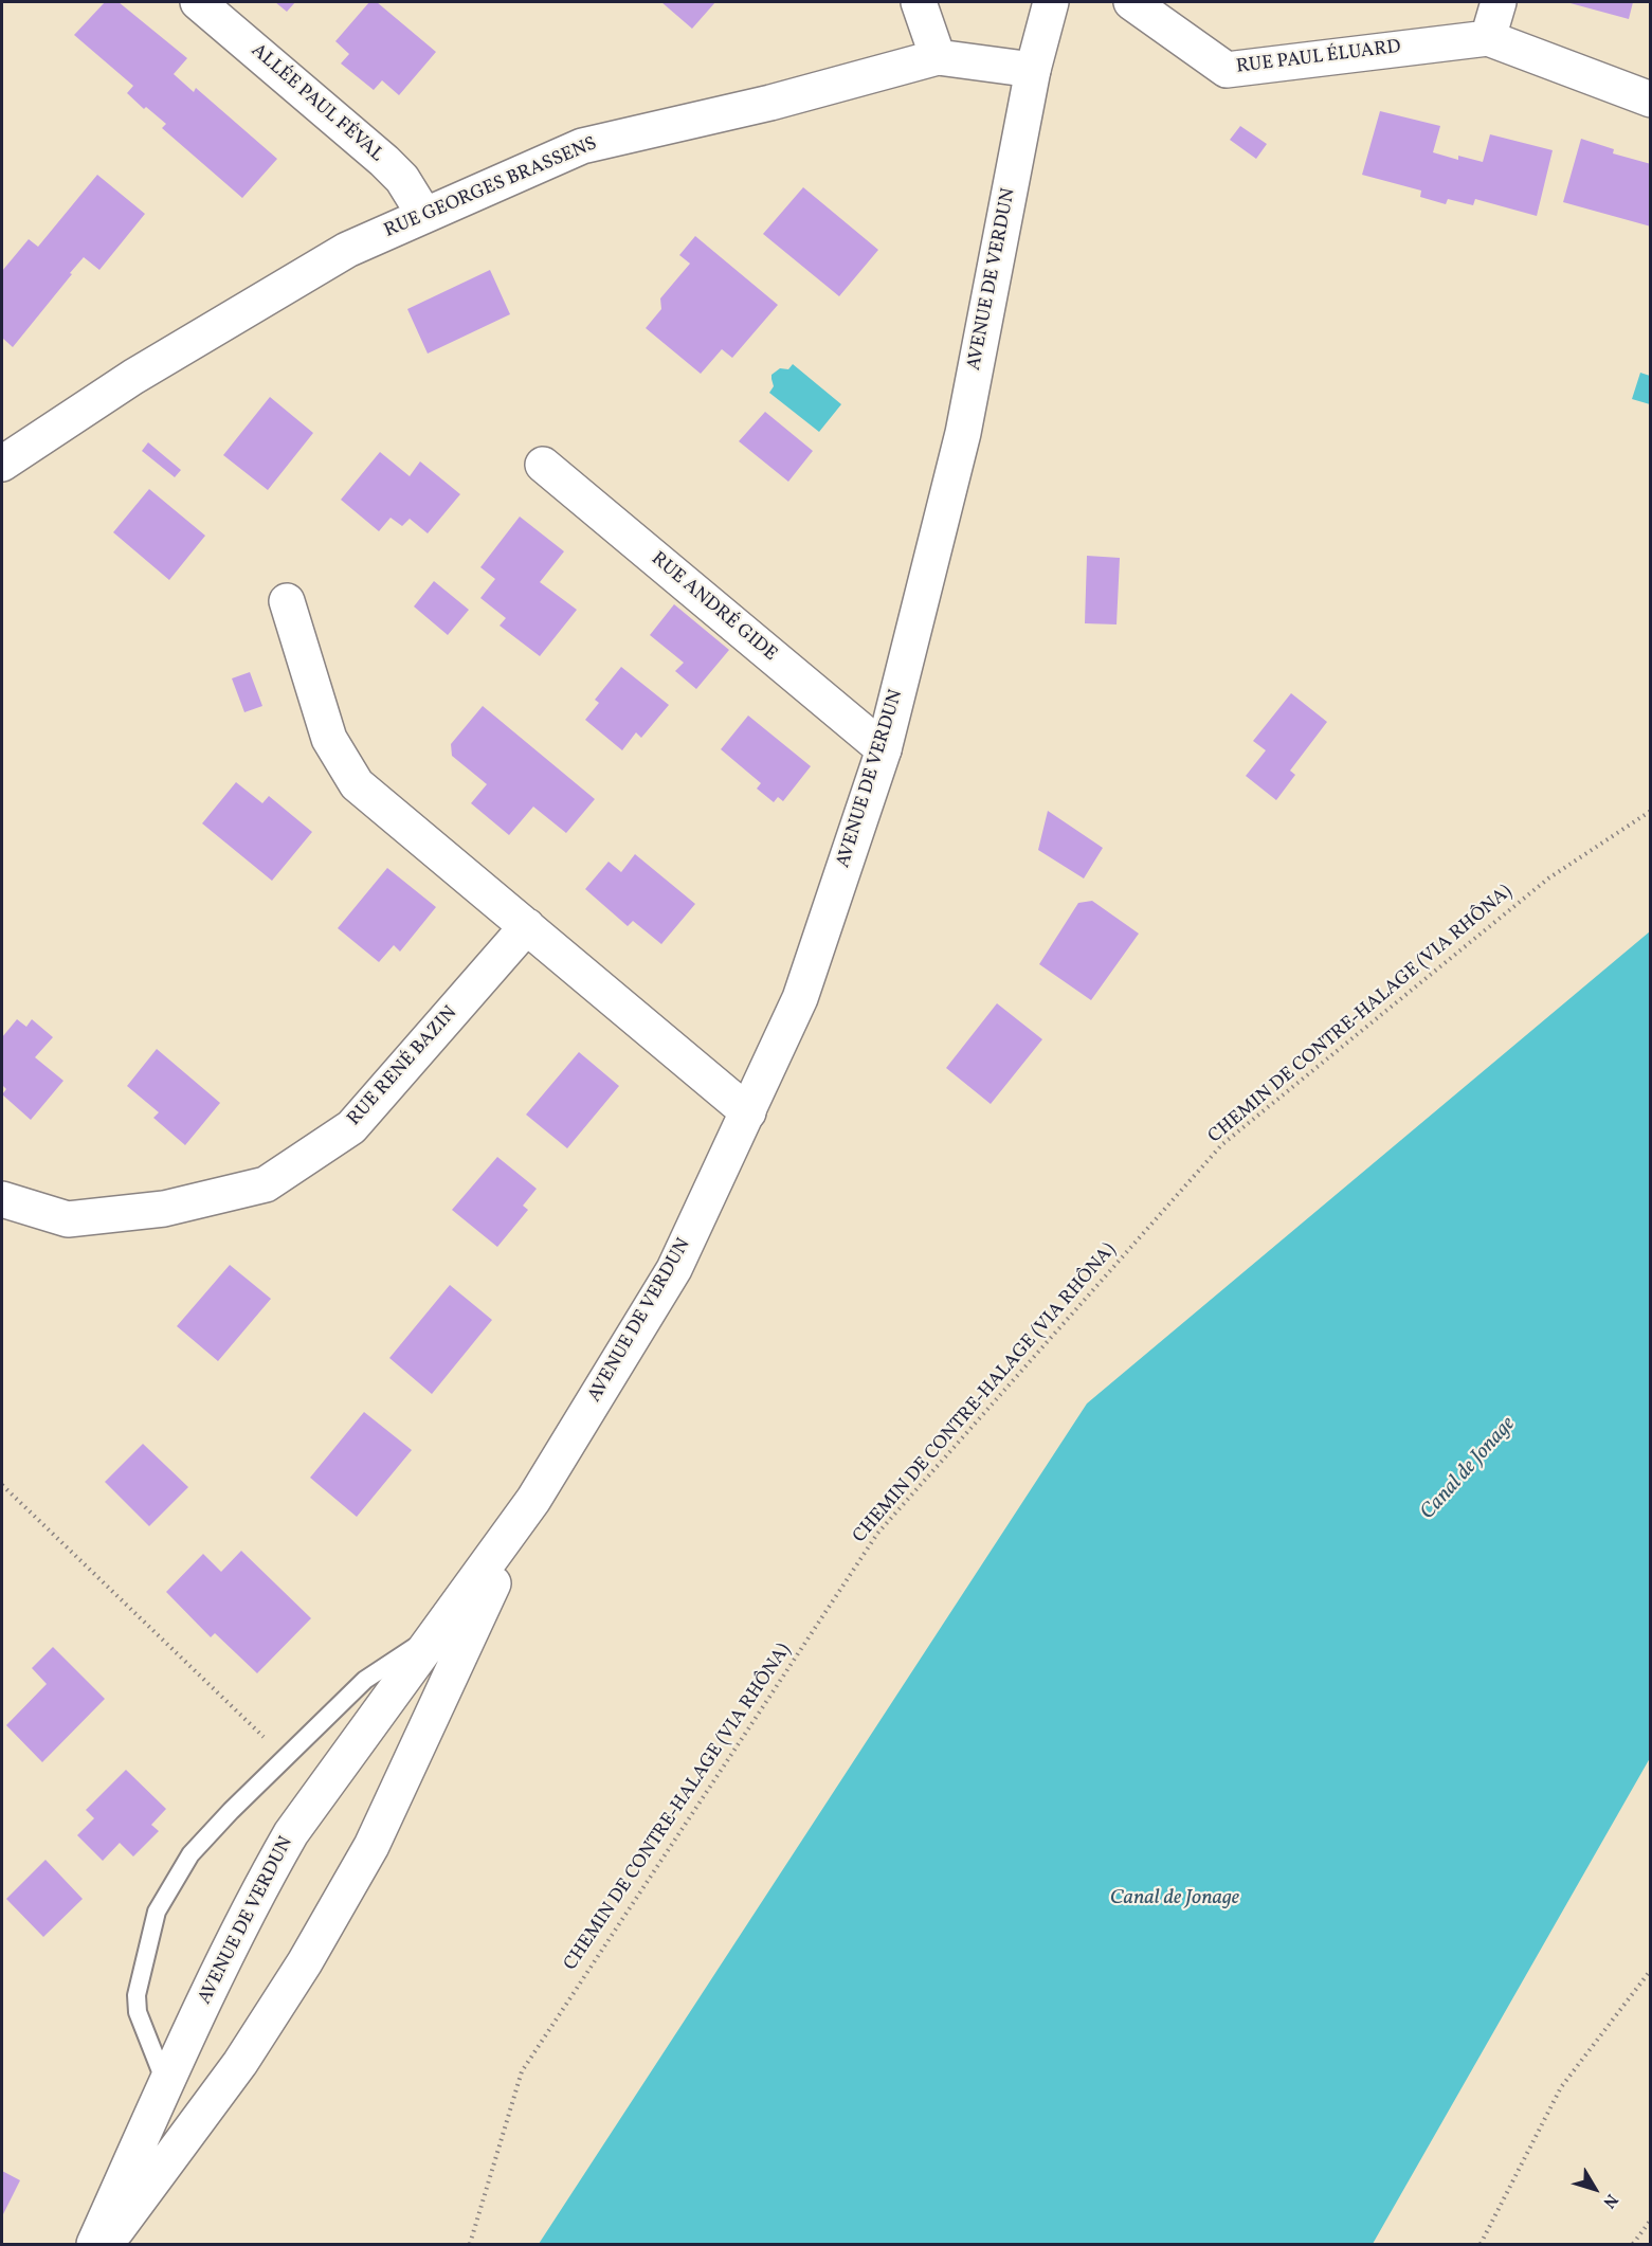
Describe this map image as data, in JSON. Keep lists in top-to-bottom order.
{
  "streets": {
    "street": [
      "RUE PAUL ÉLUARD",
      "ALLÉE PAUL FÉVAL",
      "RUE GEORGES BRASSENS",
      "AVENUE DE VERDUN",
      "RUE ANDRÉ GIDE",
      "RUE RENÉ BAZIN"
    ],
    "path": ["CHEMIN DE CONTRE-HALAGE (VIA RHÔNA)"]
  },
  "crossings": [
    ["ALLÉE PAUL FÉVAL", "RUE GEORGES BRASSENS"],
    ["RUE GEORGES BRASSENS", "AVENUE DE VERDUN"],
    ["AVENUE DE VERDUN", "RUE ANDRÉ GIDE"]
  ],
  "water": ["Canal de Jonage"],
  "north": "bottom right"
}
